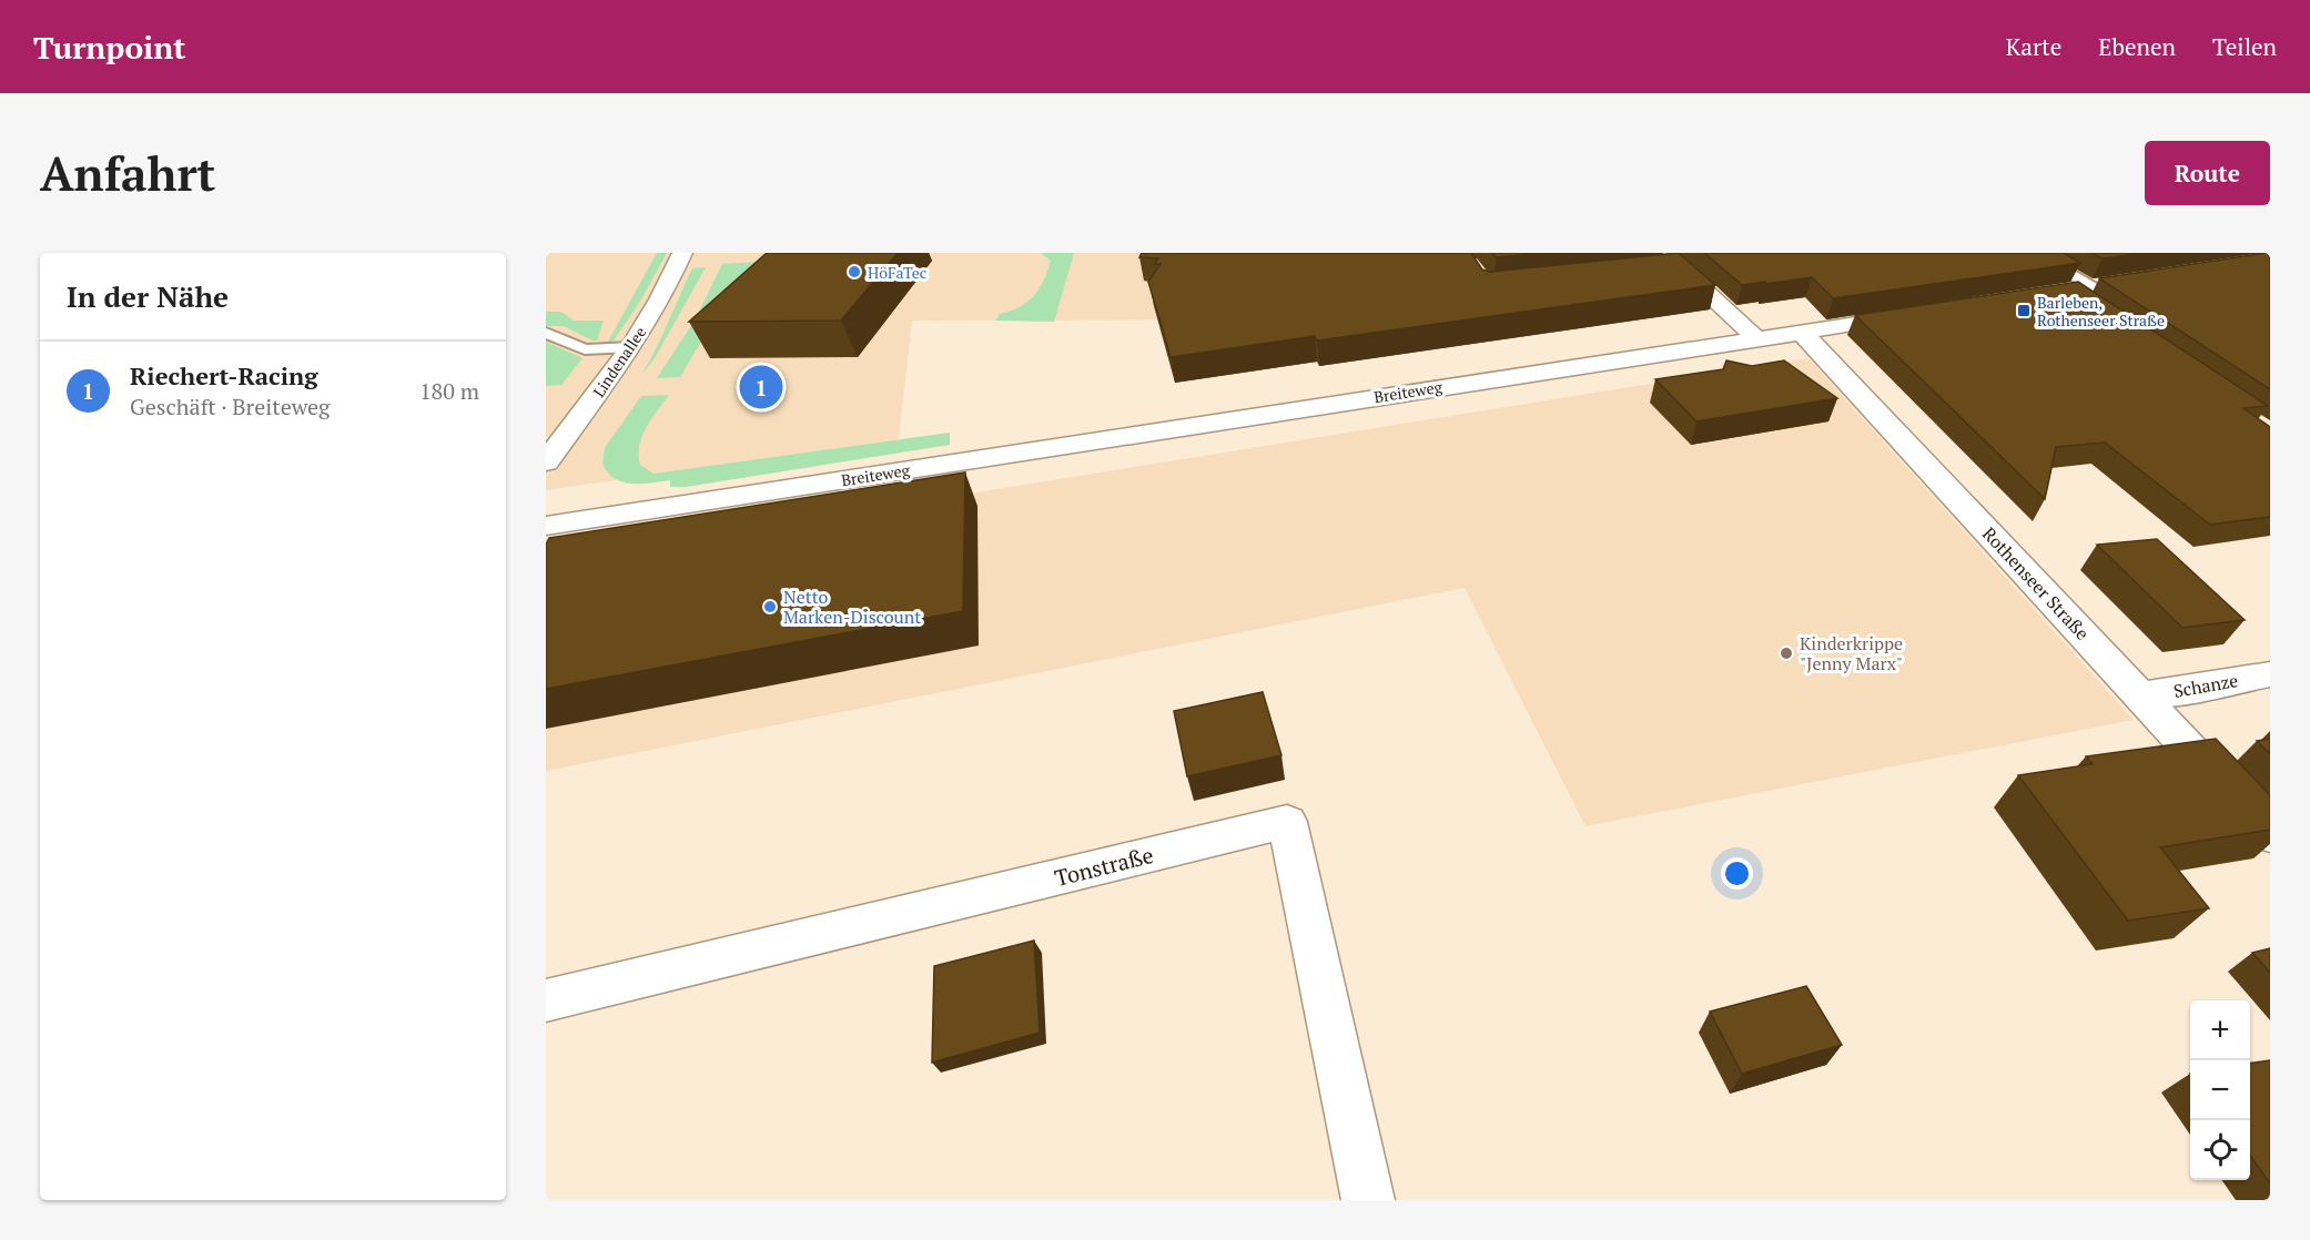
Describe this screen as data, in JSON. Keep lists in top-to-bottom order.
{
  "streets": {
    "street": [
      "Lindenallee",
      "Breiteweg",
      "Rothenseer Straße",
      "Schanze",
      "Tonstraße"
    ]
  },
  "crossings": [
    ["Breiteweg", "Rothenseer Straße"],
    ["Rothenseer Straße", "Schanze"]
  ],
  "places": {
    "other": ["HöFaTec", "Netto Marken-Discount", "Kinderkrippe \"Jenny Marx\""],
    "transit": ["Barleben, Rothenseer Straße"]
  },
  "page": {
    "header": "Turnpoint",
    "nav": ["Karte", "Ebenen", "Teilen"],
    "buttons": "Route",
    "title": "Anfahrt",
    "heading": "In der Nähe",
    "list": [
      {
        "mark": "1",
        "name": "Riechert-Racing",
        "note": "Geschäft · Breiteweg",
        "value": "180 m"
      }
    ],
    "pins": "1",
    "map_buttons": ["+", "−"]
  }
}
